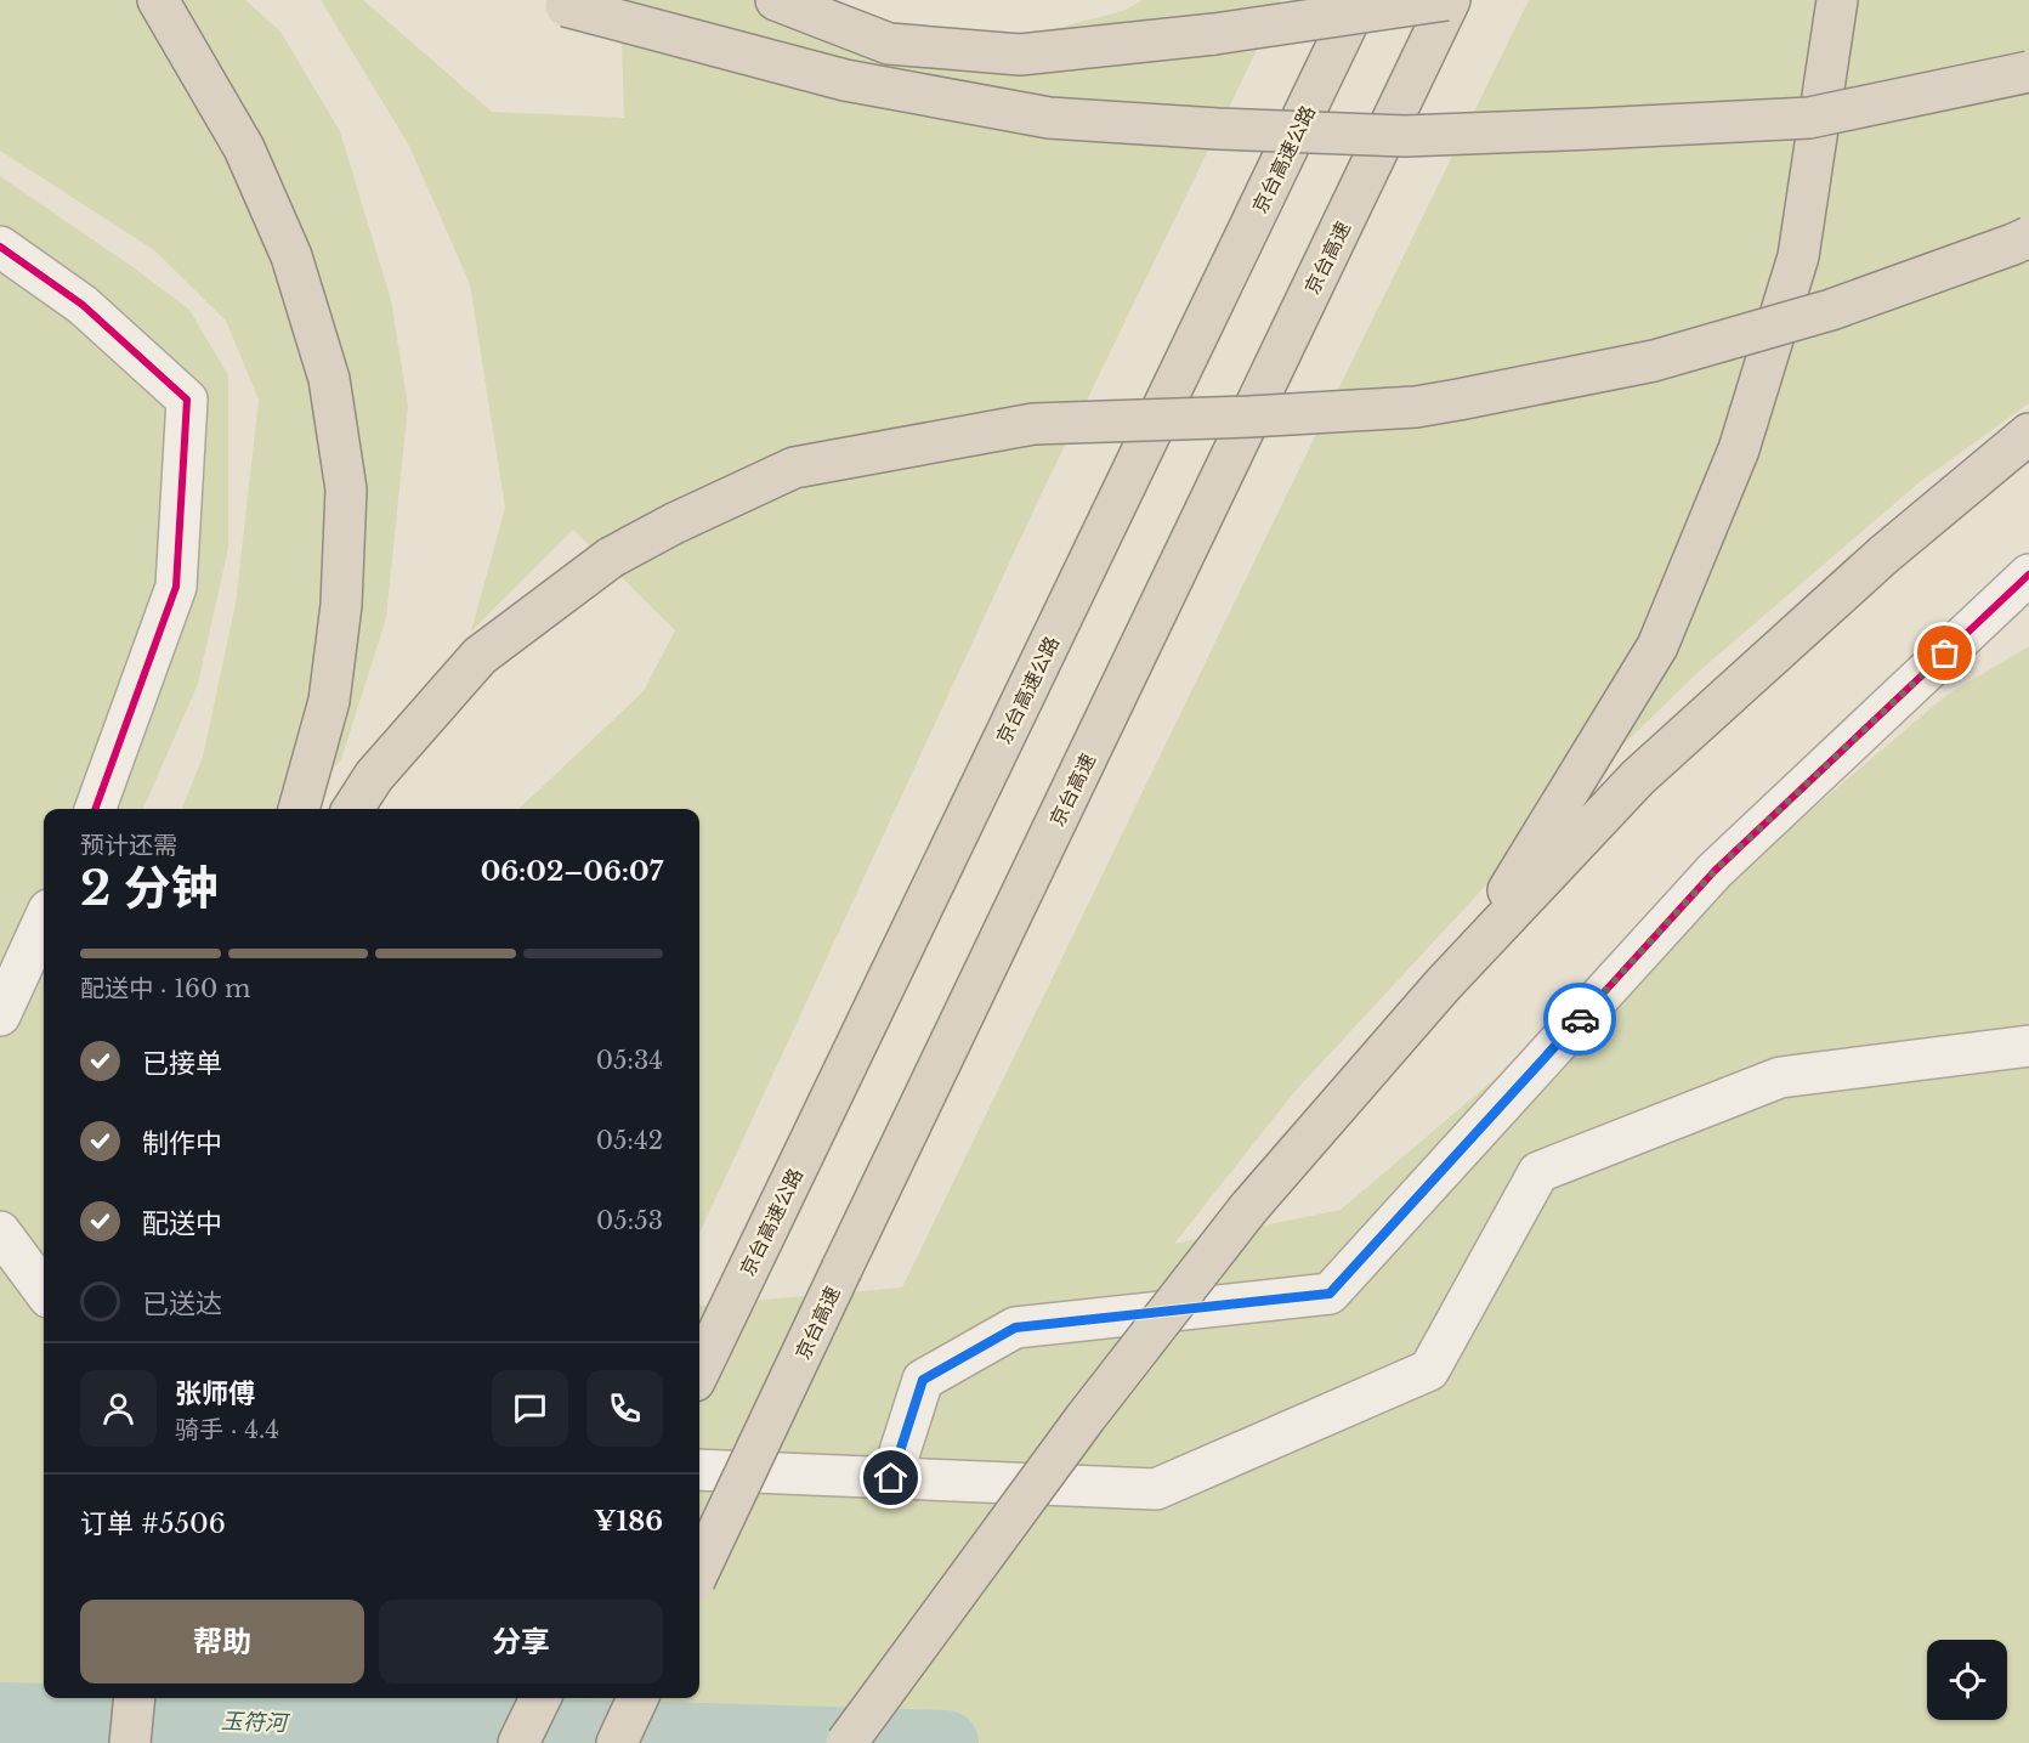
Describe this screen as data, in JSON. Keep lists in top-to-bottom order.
{
  "streets": {
    "highway": ["京台高速公路", "京台高速"]
  },
  "water": ["玉符河"],
  "page": {
    "heading": ["2 分钟", "预计还需", "06:02–06:07"],
    "panel": [
      "张师傅",
      "骑手 · 4.4",
      "订单 #5506",
      "¥186"
    ],
    "bar": "配送中 · 160 m",
    "list": [
      ["已接单", "05:34"],
      ["制作中", "05:42"],
      ["配送中", "05:53"],
      "已送达"
    ],
    "buttons": ["帮助", "分享"]
  }
}
